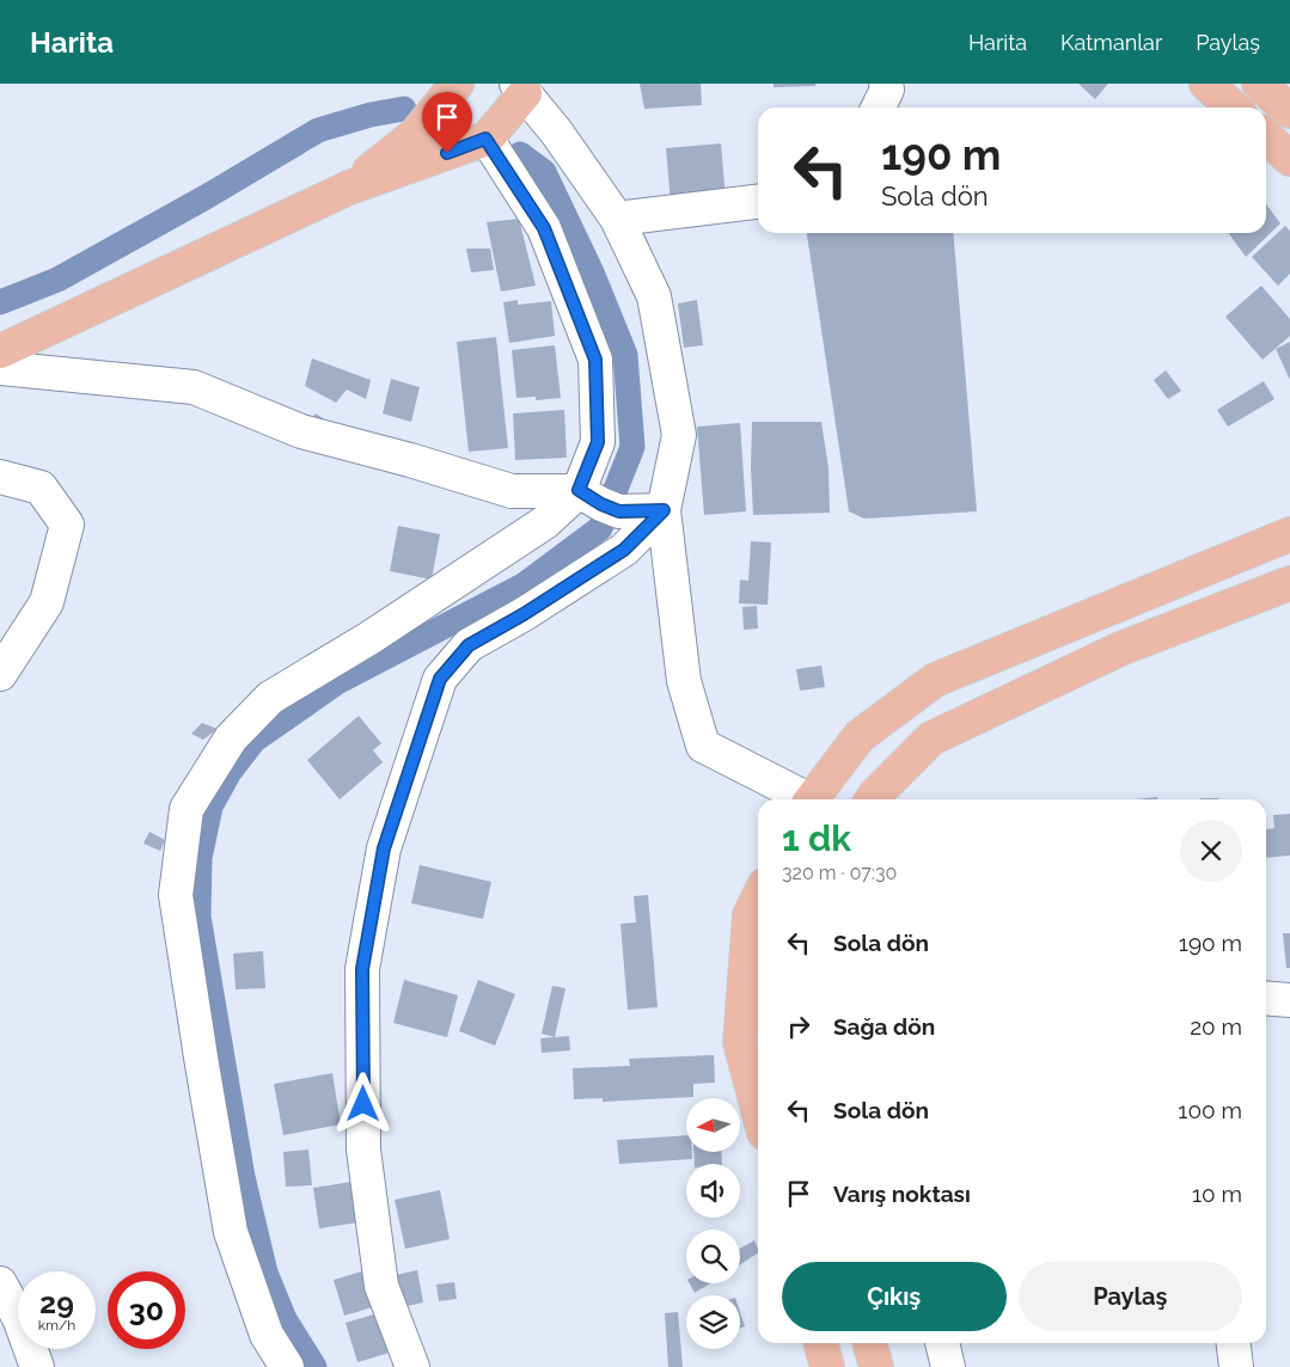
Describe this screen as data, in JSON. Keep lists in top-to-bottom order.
{
  "north": "left",
  "page": {
    "header": "Harita",
    "nav": ["Harita", "Katmanlar", "Paylaş"],
    "turn": ["190 m", "Sola dön"],
    "heading": ["1 dk", "320 m · 07:30"],
    "list": [
      {
        "name": "Sola dön",
        "value": "190 m"
      },
      {
        "name": "Sağa dön",
        "value": "20 m"
      },
      {
        "name": "Sola dön",
        "value": "100 m"
      },
      {
        "name": "Varış noktası",
        "value": "10 m"
      }
    ],
    "buttons": ["Çıkış", "Paylaş"],
    "speed": "29 km/h",
    "limit": "30"
  }
}
